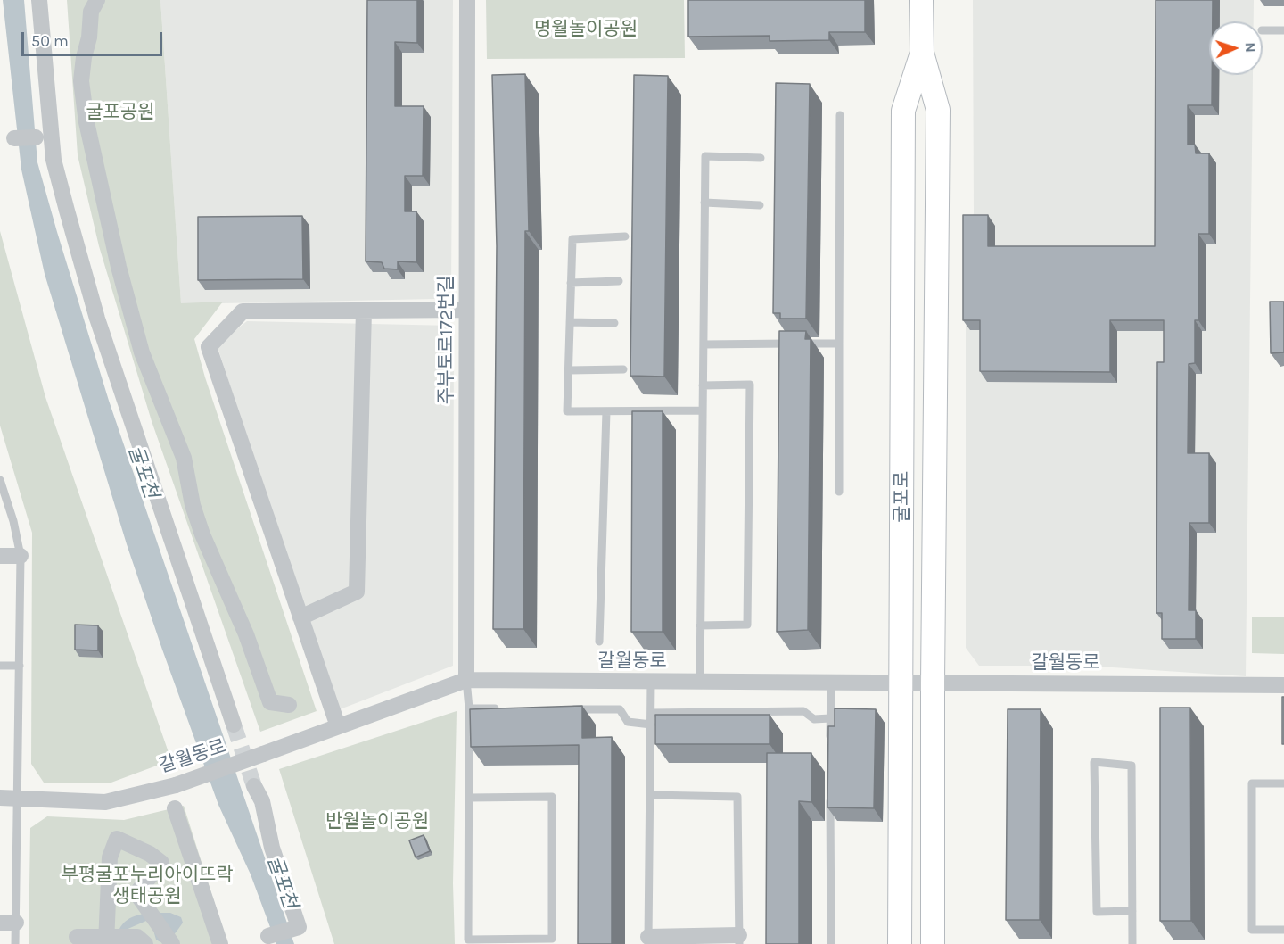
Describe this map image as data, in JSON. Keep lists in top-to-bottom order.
{
  "streets": {
    "main road": ["굴포로"],
    "street": ["주부토로172번길", "갈월동로"]
  },
  "crossings": [
    ["주부토로172번길", "갈월동로"],
    ["굴포로", "갈월동로"]
  ],
  "water": ["굴포천"],
  "parks": [
    "명월놀이공원",
    "굴포공원",
    "반월놀이공원",
    "부평굴포누리아이뜨락 생태공원"
  ],
  "scale_bar": "50 m",
  "north": "right"
}
